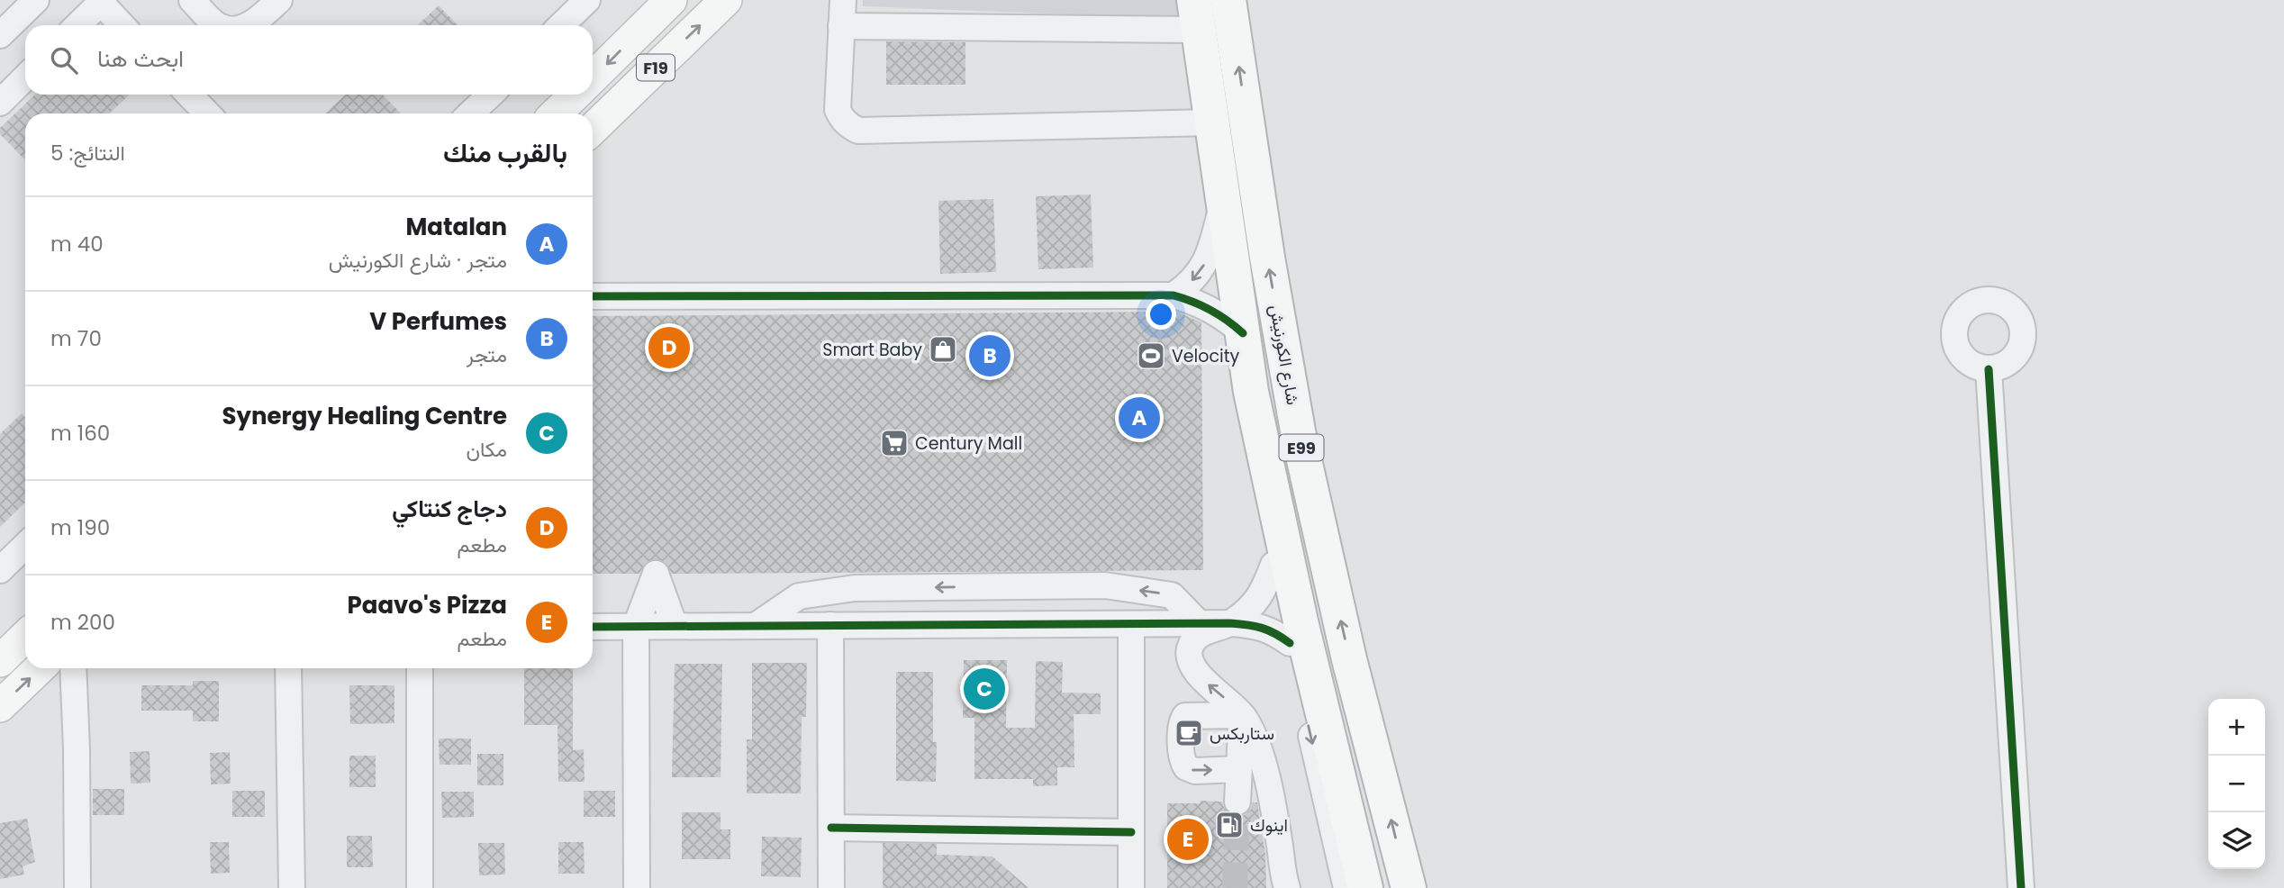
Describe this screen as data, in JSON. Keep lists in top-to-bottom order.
{
  "streets": {
    "highway": ["شارع الكورنيش", "E99"],
    "main road": ["F19"]
  },
  "places": {
    "shop": ["Smart Baby"],
    "sports": ["Velocity"],
    "supermarket": ["Century Mall"],
    "cafe": ["ستاربكس"],
    "fuel station": ["اينوك"]
  },
  "page": {
    "search": "ابحث هنا",
    "heading": ["بالقرب منك", "النتائج: 5"],
    "list": [
      {
        "mark": "A",
        "name": "Matalan",
        "note": "متجر · شارع الكورنيش",
        "value": "40 m"
      },
      {
        "mark": "B",
        "name": "V Perfumes",
        "note": "متجر",
        "value": "70 m"
      },
      {
        "mark": "C",
        "name": "Synergy Healing Centre",
        "note": "مكان",
        "value": "160 m"
      },
      {
        "mark": "D",
        "name": "دجاج كنتاكي",
        "note": "مطعم",
        "value": "190 m"
      },
      {
        "mark": "E",
        "name": "Paavo's Pizza",
        "note": "مطعم",
        "value": "200 m"
      }
    ],
    "pins": [
      "D",
      "B",
      "A",
      "C",
      "E"
    ],
    "map_buttons": ["+", "−"]
  }
}
